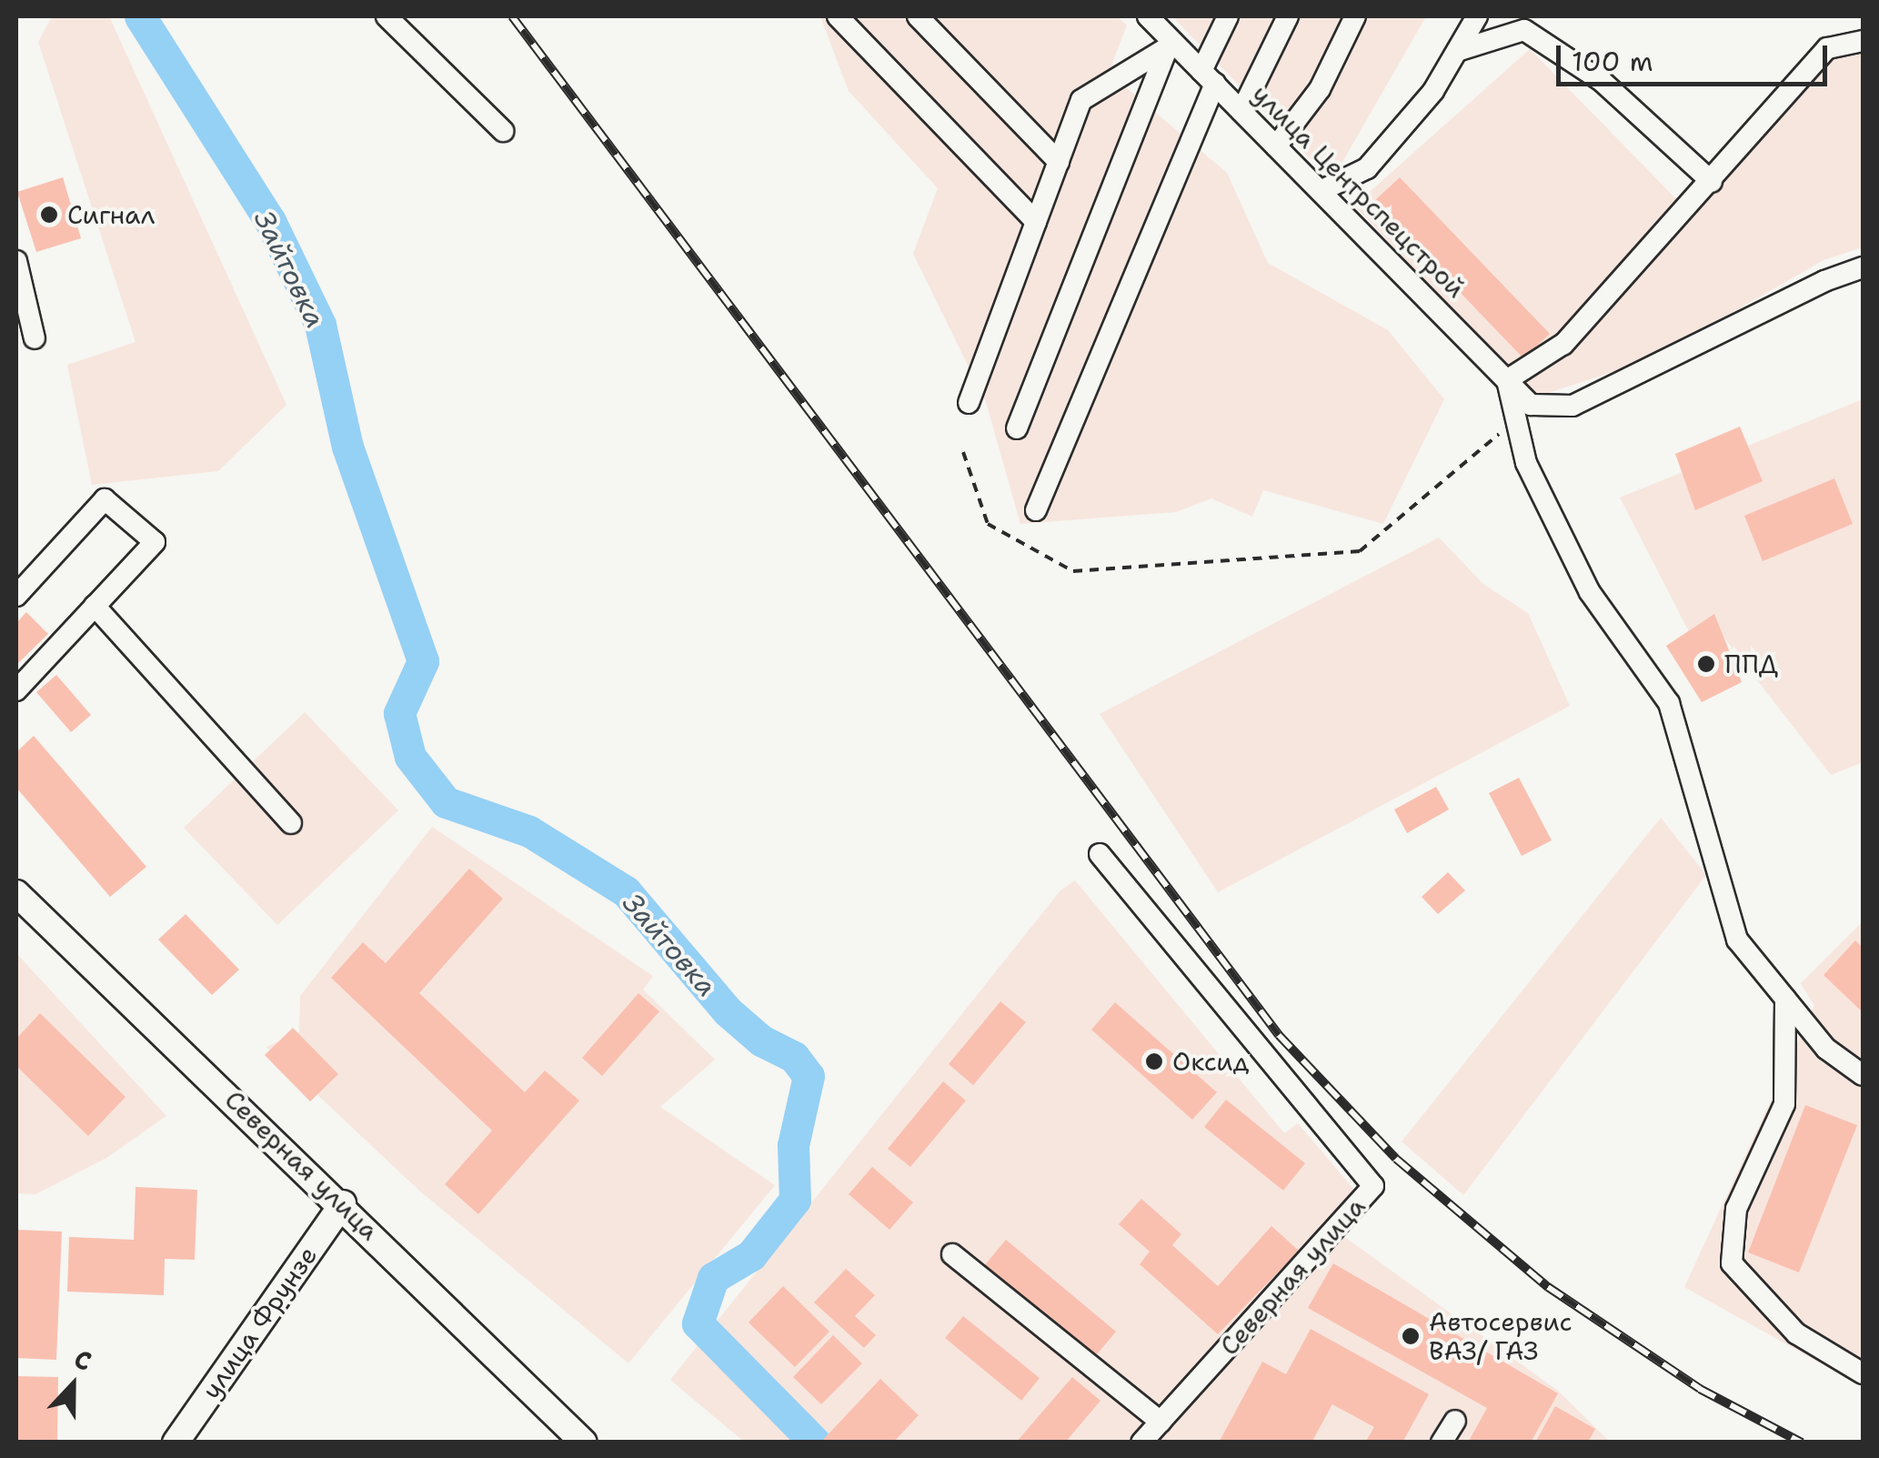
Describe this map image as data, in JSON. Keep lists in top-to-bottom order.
{
  "streets": {
    "main road": ["Северная улица", "улица Фрунзе"],
    "street": ["улица Центрспецстрой"]
  },
  "crossings": [
    ["Северная улица", "улица Фрунзе"]
  ],
  "water": ["Зайтовка"],
  "places": [
    "Сигнал",
    "ППД",
    "Оксид",
    "Автосервис ВАЗ/ ГАЗ"
  ],
  "scale_bar": "100 m",
  "north": "top"
}
